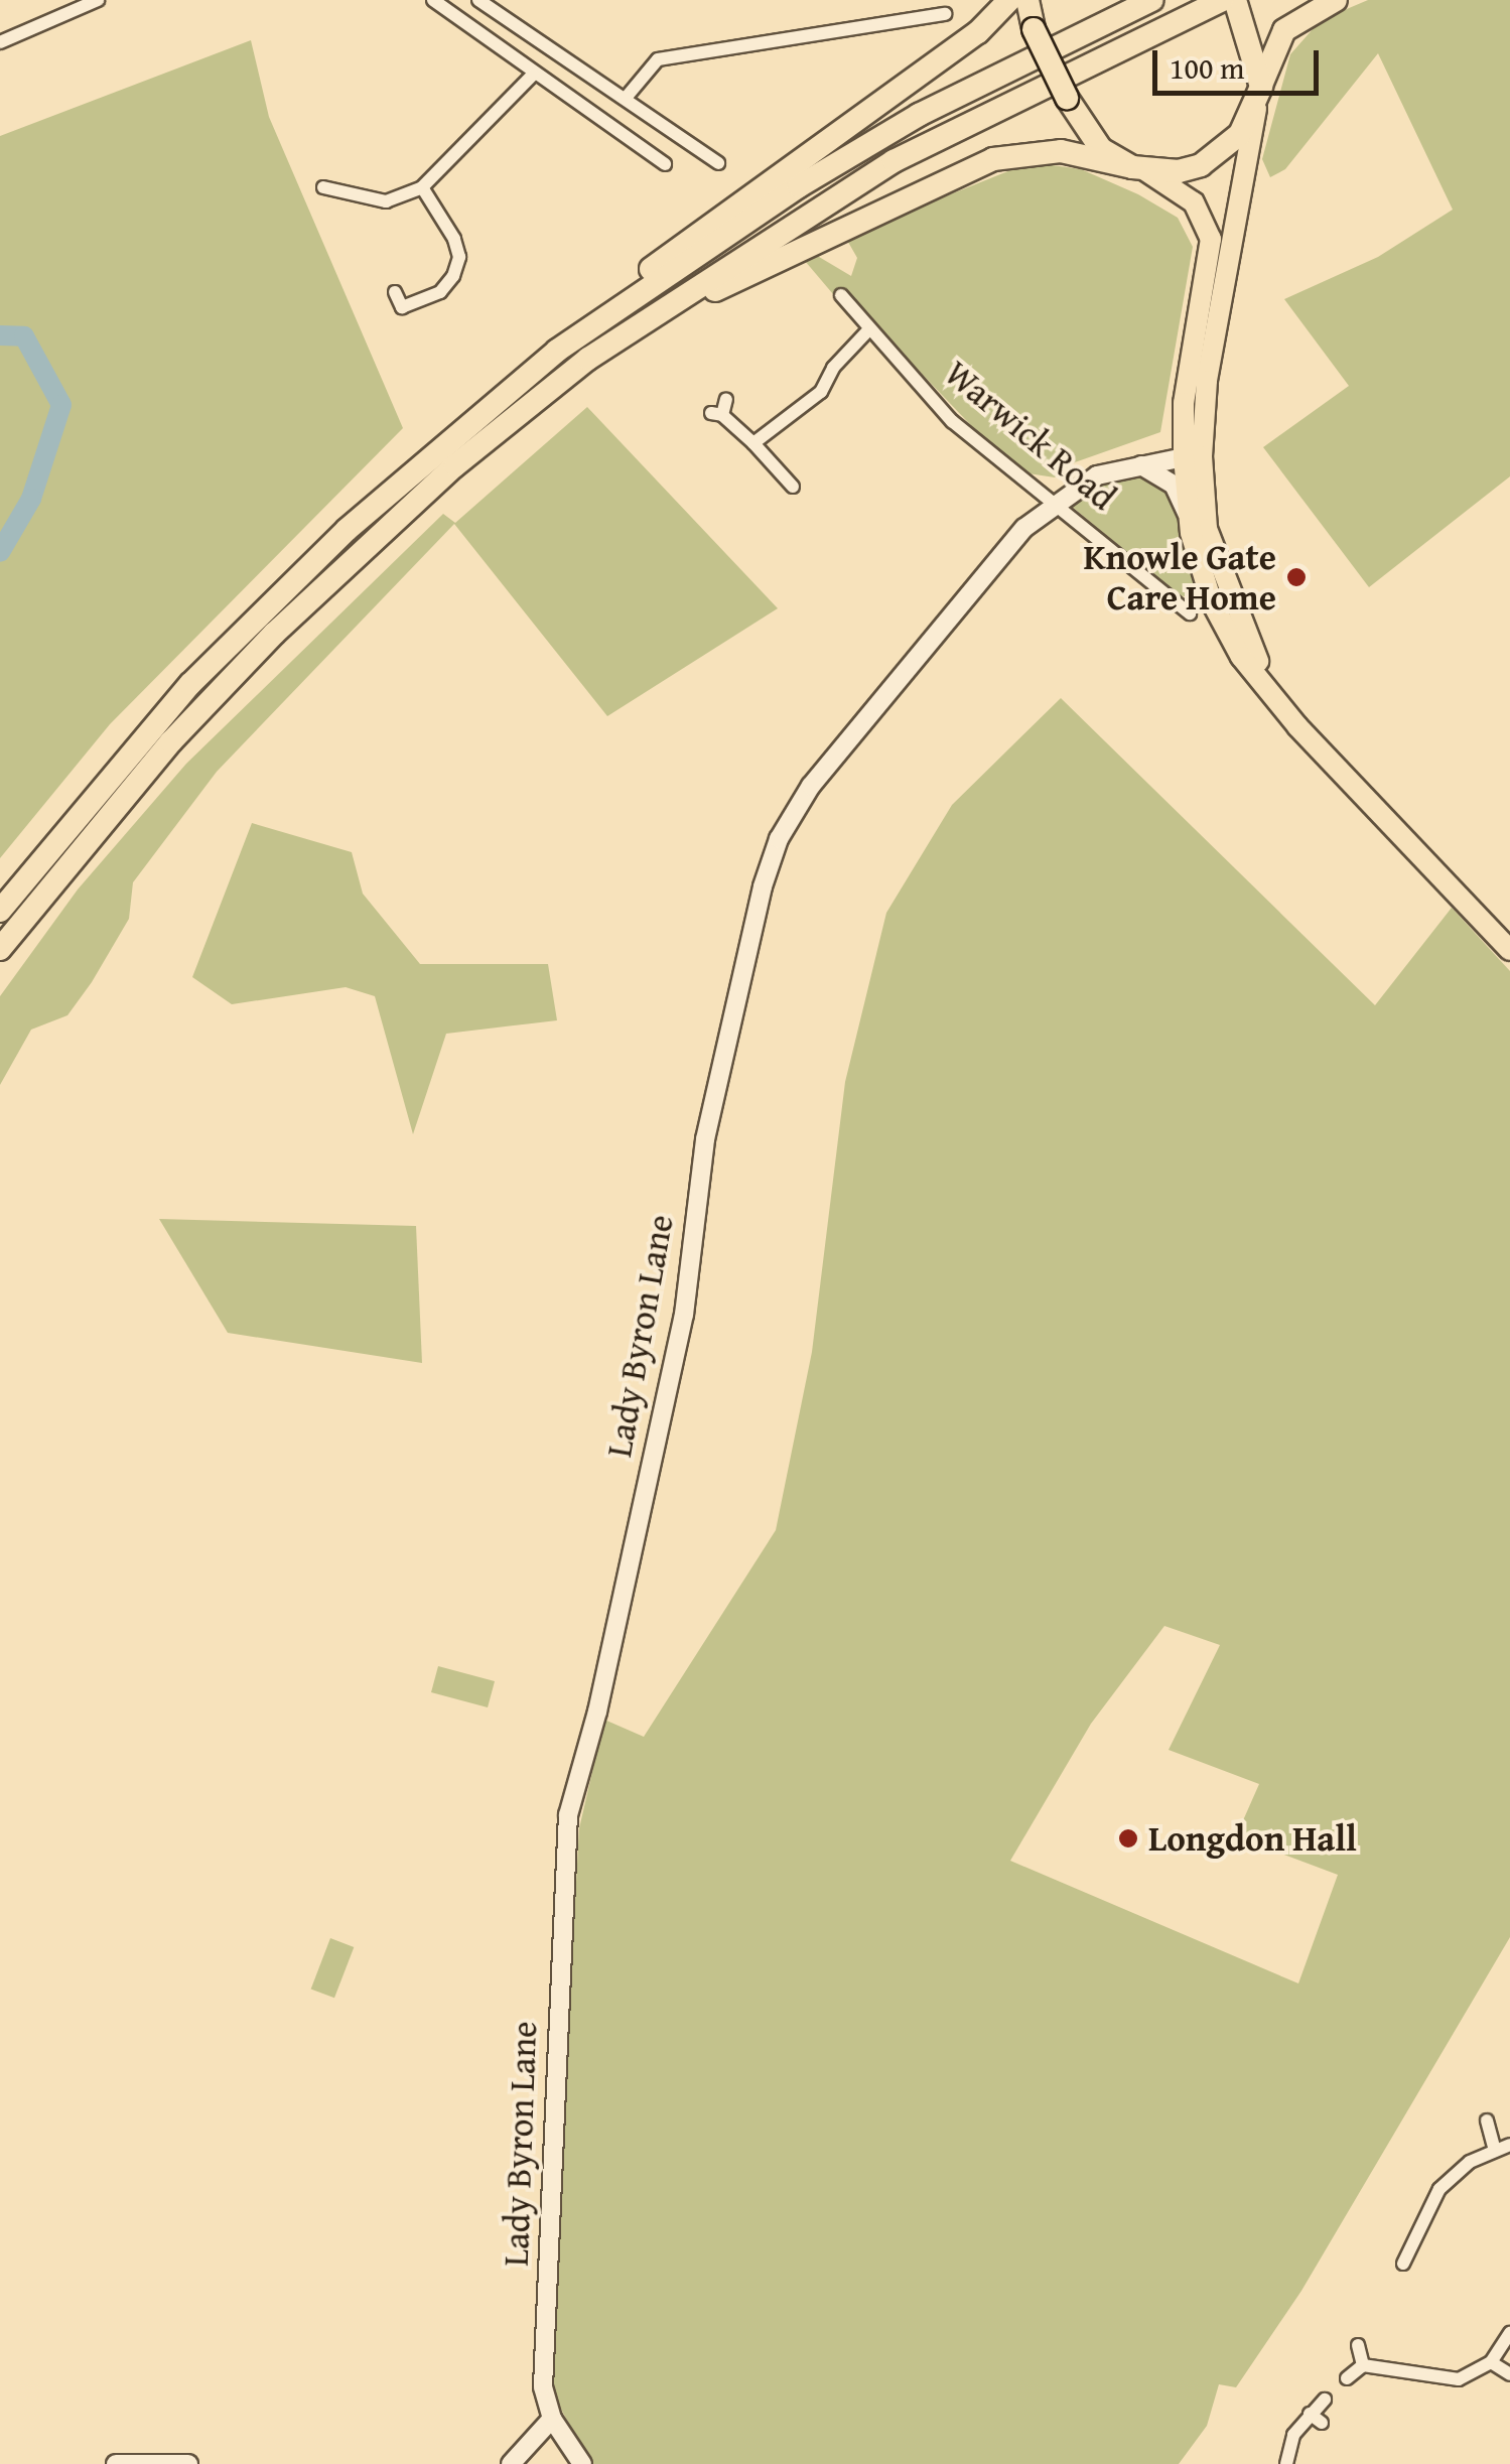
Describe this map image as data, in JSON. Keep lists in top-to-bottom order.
{
  "streets": {
    "street": ["Warwick Road", "Lady Byron Lane"]
  },
  "crossings": [
    ["Warwick Road", "Lady Byron Lane"]
  ],
  "places": ["Knowle Gate Care Home", "Longdon Hall"],
  "scale_bar": "100 m"
}
